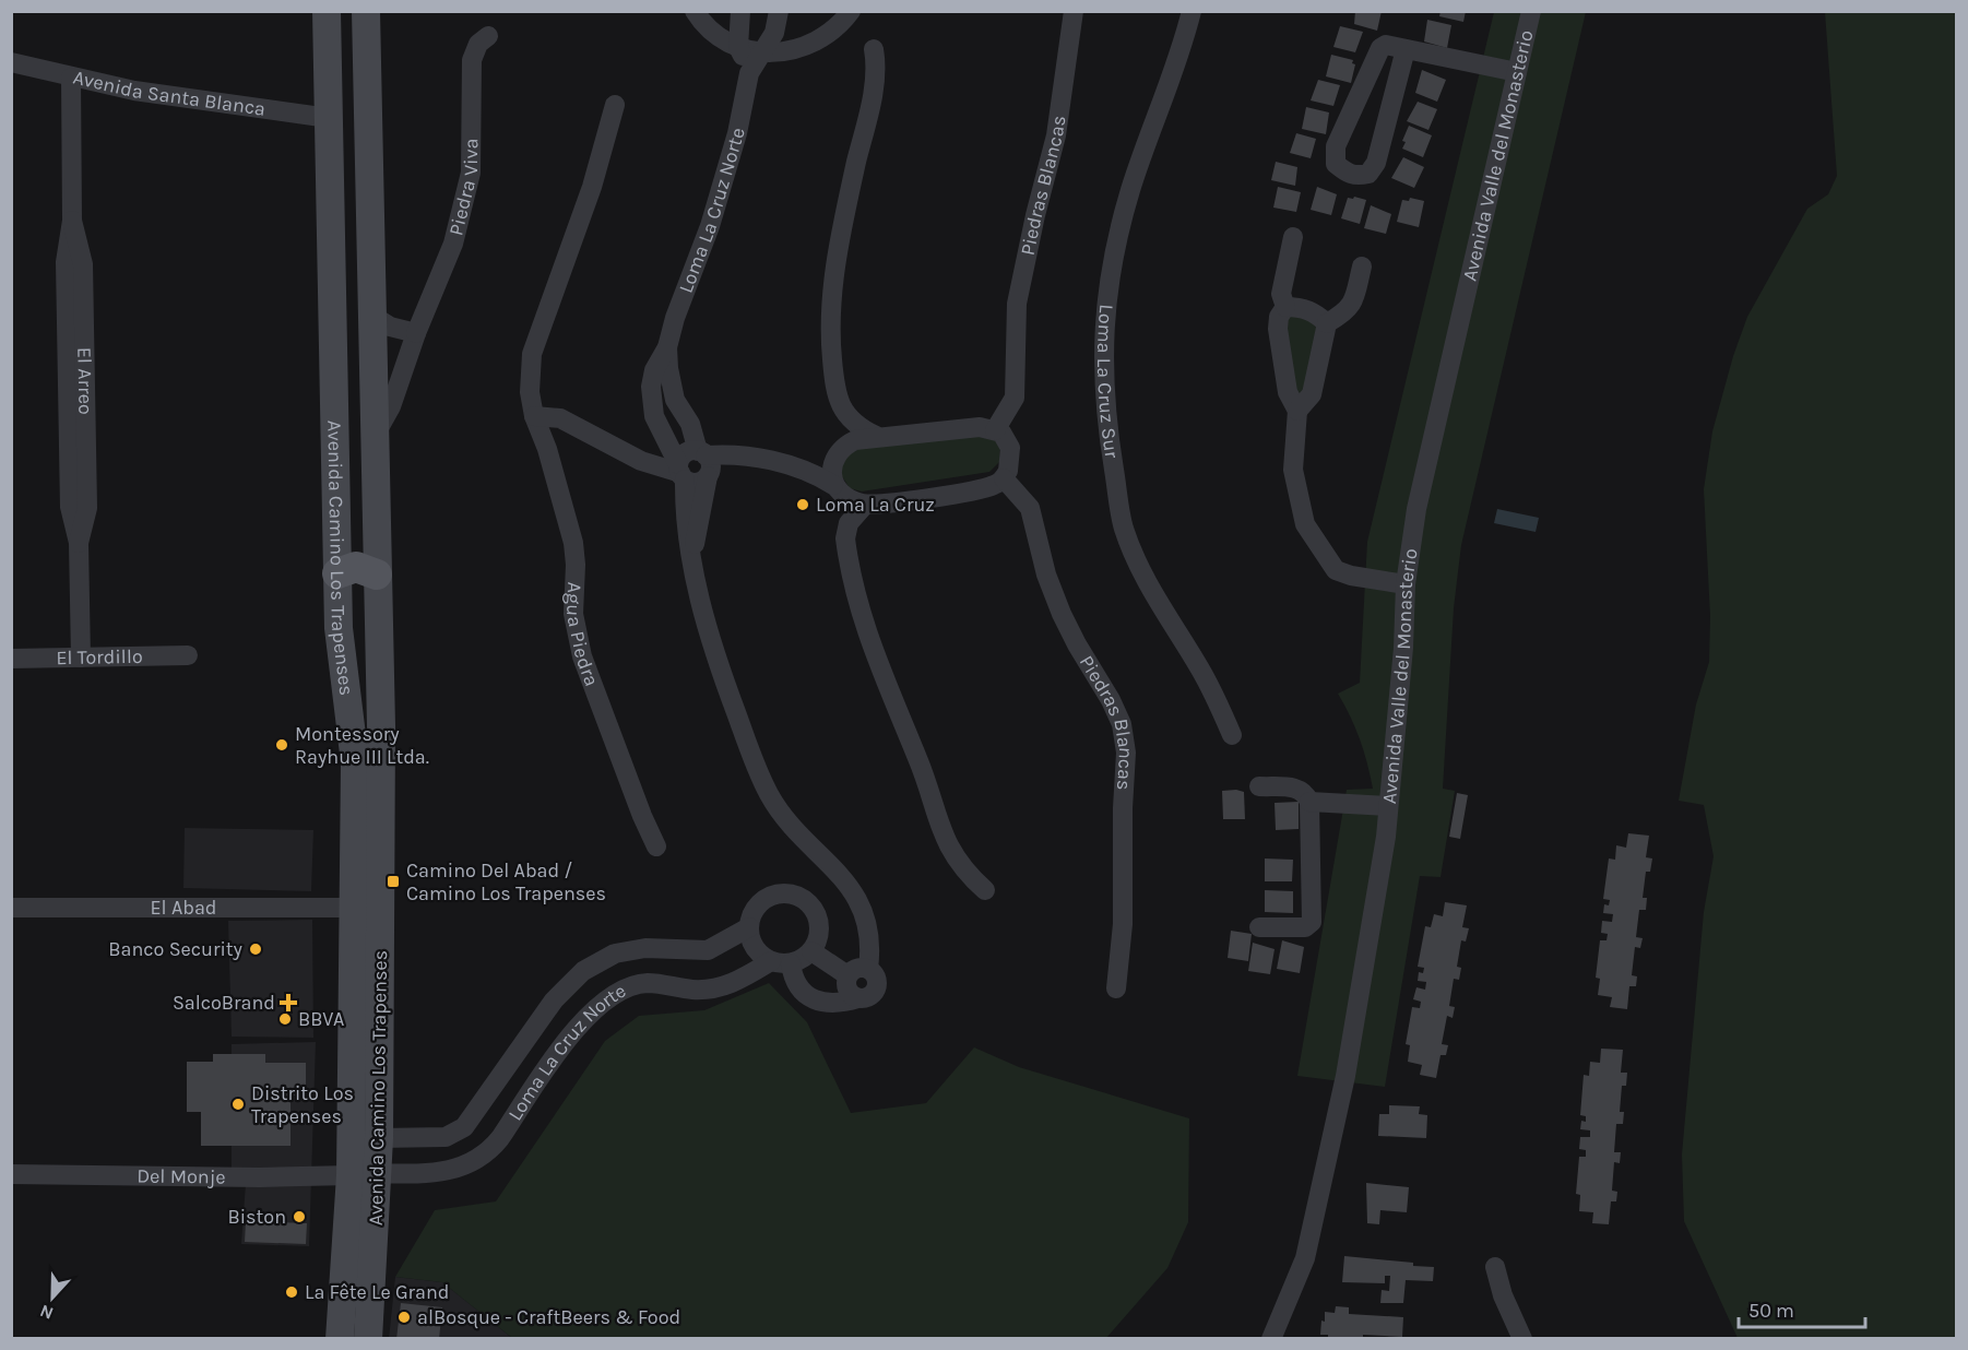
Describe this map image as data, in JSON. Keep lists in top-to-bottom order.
{
  "streets": {
    "main road": ["Avenida Camino Los Trapenses"],
    "street": [
      "Avenida Santa Blanca",
      "Avenida Valle del Monasterio",
      "Piedras Blancas",
      "Piedra Viva",
      "Loma La Cruz Norte",
      "Loma La Cruz Sur",
      "El Arreo",
      "Agua Piedra",
      "El Tordillo",
      "El Abad",
      "Del Monje"
    ]
  },
  "crossings": [
    ["Avenida Santa Blanca", "El Arreo"],
    ["Avenida Santa Blanca", "Avenida Camino Los Trapenses"],
    ["Piedra Viva", "Avenida Camino Los Trapenses"],
    ["Loma La Cruz Norte", "Avenida Camino Los Trapenses"],
    ["Loma La Cruz Norte", "Del Monje"],
    ["El Arreo", "El Tordillo"],
    ["Avenida Camino Los Trapenses", "El Abad"],
    ["Avenida Camino Los Trapenses", "Del Monje"]
  ],
  "places": {
    "other": [
      "Loma La Cruz",
      "Montessory Rayhue III Ltda.",
      "Banco Security",
      "BBVA",
      "Distrito Los Trapenses",
      "Biston",
      "La Fête Le Grand",
      "alBosque - CraftBeers & Food"
    ],
    "transit": ["Camino Del Abad / Camino Los Trapenses"],
    "health": ["SalcoBrand"]
  },
  "scale_bar": "50 m",
  "north": "bottom"
}
